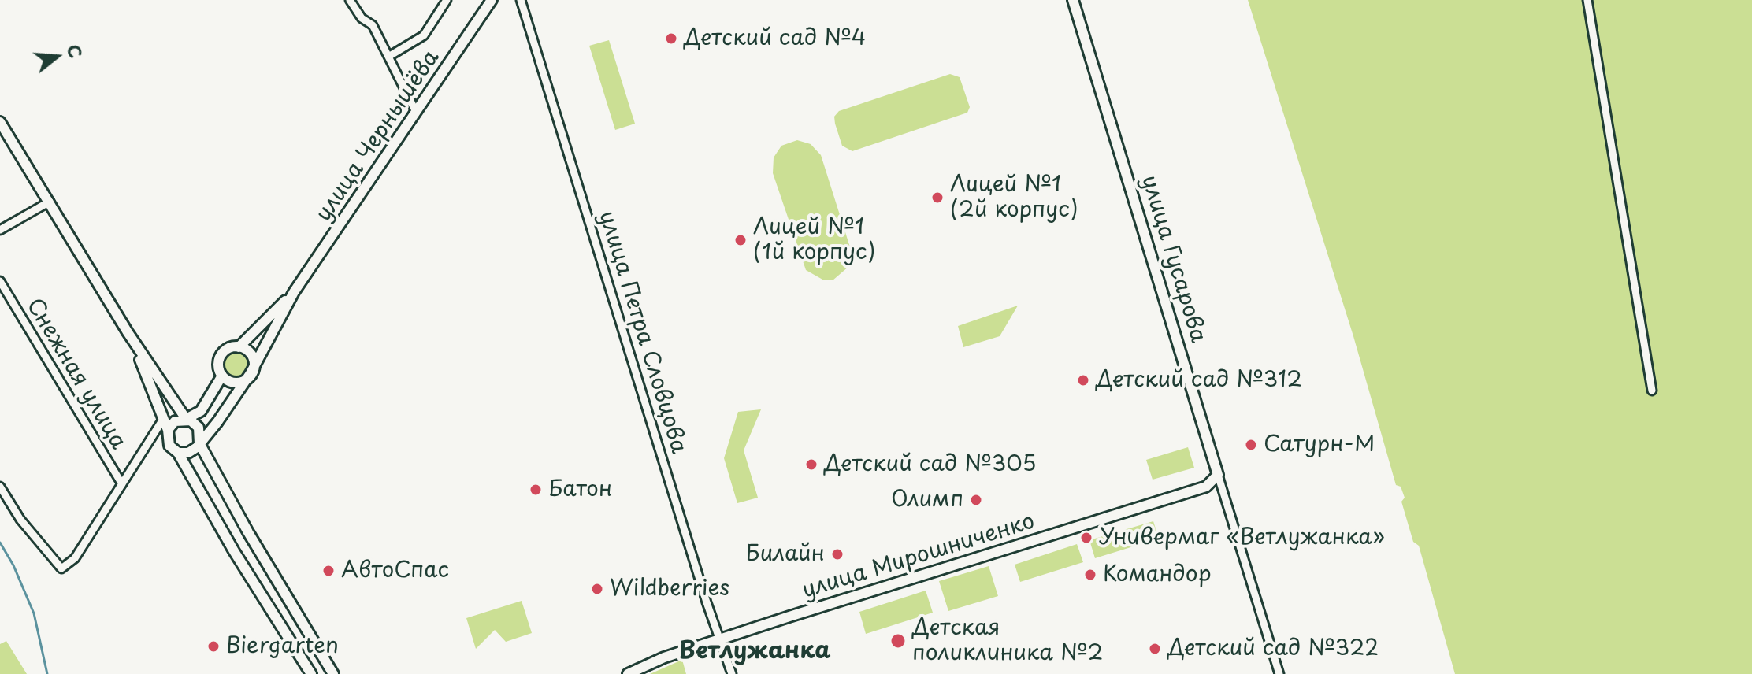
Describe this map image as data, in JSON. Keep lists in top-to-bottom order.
{
  "streets": {
    "street": [
      "улица Чернышёва",
      "улица Гусарова",
      "улица Петра Словцова",
      "Снежная улица",
      "улица Мирошниченко"
    ]
  },
  "crossings": [
    ["улица Гусарова", "улица Мирошниченко"],
    ["улица Петра Словцова", "улица Мирошниченко"]
  ],
  "districts": ["Ветлужанка"],
  "places": [
    "Детский сад №4",
    "Лицей №1 (2й корпус)",
    "Лицей №1 (1й корпус)",
    "Детский сад №312",
    "Сатурн-М",
    "Детский сад №305",
    "Батон",
    "Олимп",
    "Универмаг «Ветлужанка»",
    "Билайн",
    "АвтоСпас",
    "Командор",
    "Wildberries",
    "Детская поликлиника №2",
    "Biergarten",
    "Детский сад №322"
  ],
  "north": "right"
}
